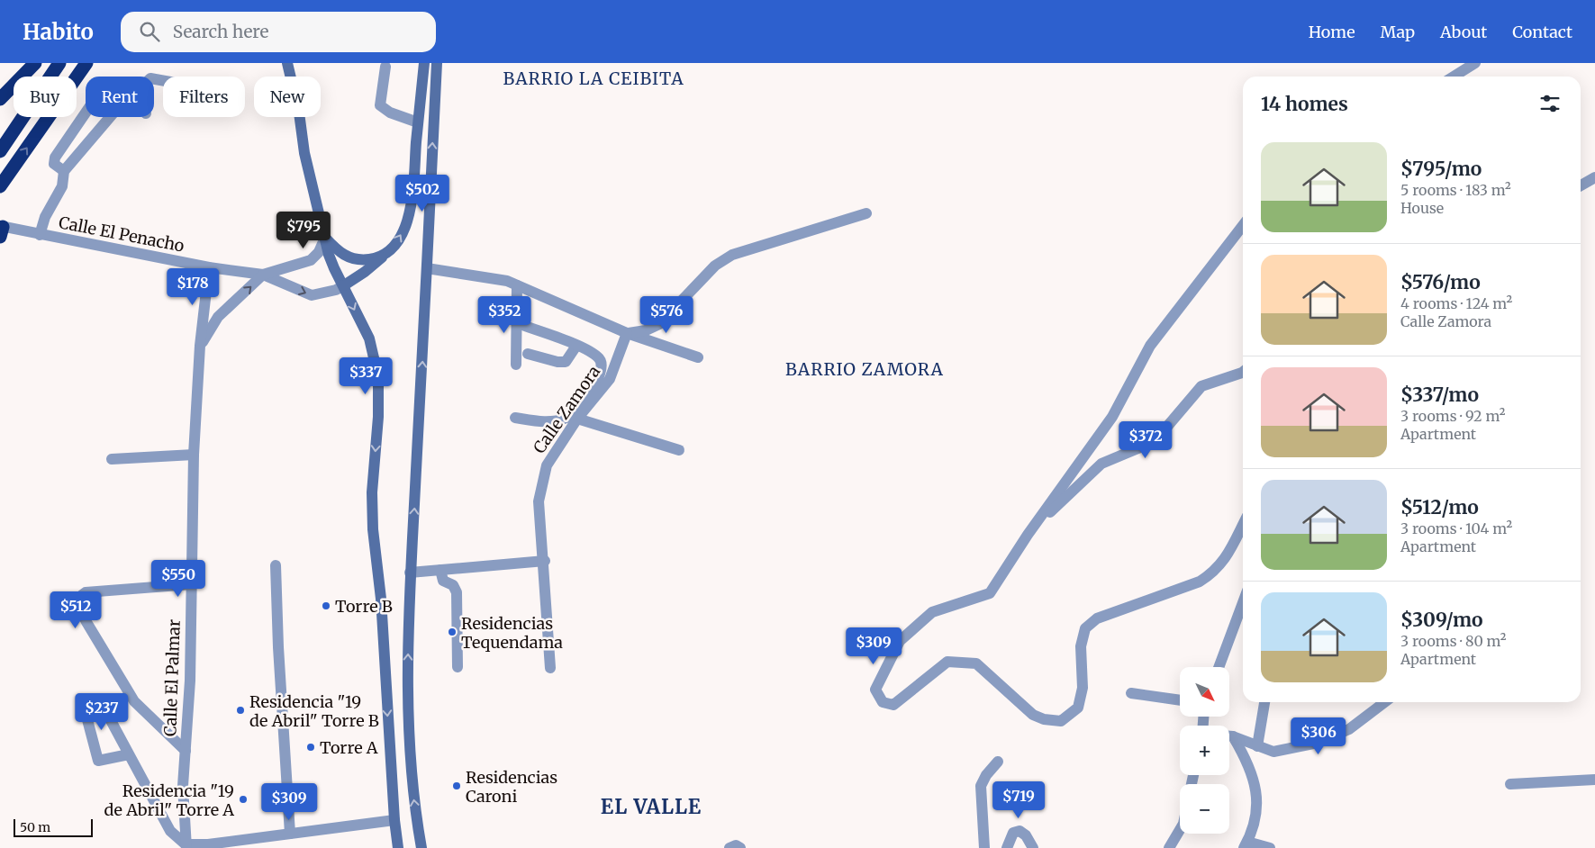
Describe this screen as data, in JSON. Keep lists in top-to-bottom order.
{
  "streets": {
    "street": ["Calle El Penacho", "Calle Zamora", "Calle El Palmar"]
  },
  "crossings": [
    ["Calle El Penacho", "Calle El Palmar"]
  ],
  "districts": ["BARRIO LA CEIBITA", "BARRIO ZAMORA", "EL VALLE"],
  "places": [
    "Torre B",
    "Residencias Tequendama",
    "Residencia \"19 de Abril\" Torre B",
    "Torre A",
    "Residencias Caroni",
    "Residencia \"19 de Abril\" Torre A"
  ],
  "scale_bar": "50 m",
  "north": "bottom right",
  "page": {
    "header": "Habito",
    "search": "Search here",
    "nav": [
      "Home",
      "Map",
      "About",
      "Contact"
    ],
    "chip": [
      "Buy",
      "Rent",
      "Filters",
      "New"
    ],
    "heading": "14 homes",
    "list": [
      {
        "name": "$795/mo",
        "note": "5 rooms · 183 m² · House"
      },
      {
        "name": "$576/mo",
        "note": "4 rooms · 124 m² · Calle Zamora"
      },
      {
        "name": "$337/mo",
        "note": "3 rooms · 92 m² · Apartment"
      },
      {
        "name": "$512/mo",
        "note": "3 rooms · 104 m² · Apartment"
      },
      {
        "name": "$309/mo",
        "note": "3 rooms · 80 m² · Apartment"
      }
    ],
    "price": [
      "$502",
      "$795",
      "$178",
      "$352",
      "$576",
      "$337",
      "$372",
      "$550",
      "$512",
      "$309",
      "$237",
      "$306",
      "$719",
      "$309"
    ],
    "map_buttons": ["+", "−"],
    "scale": "50 m"
  }
}
